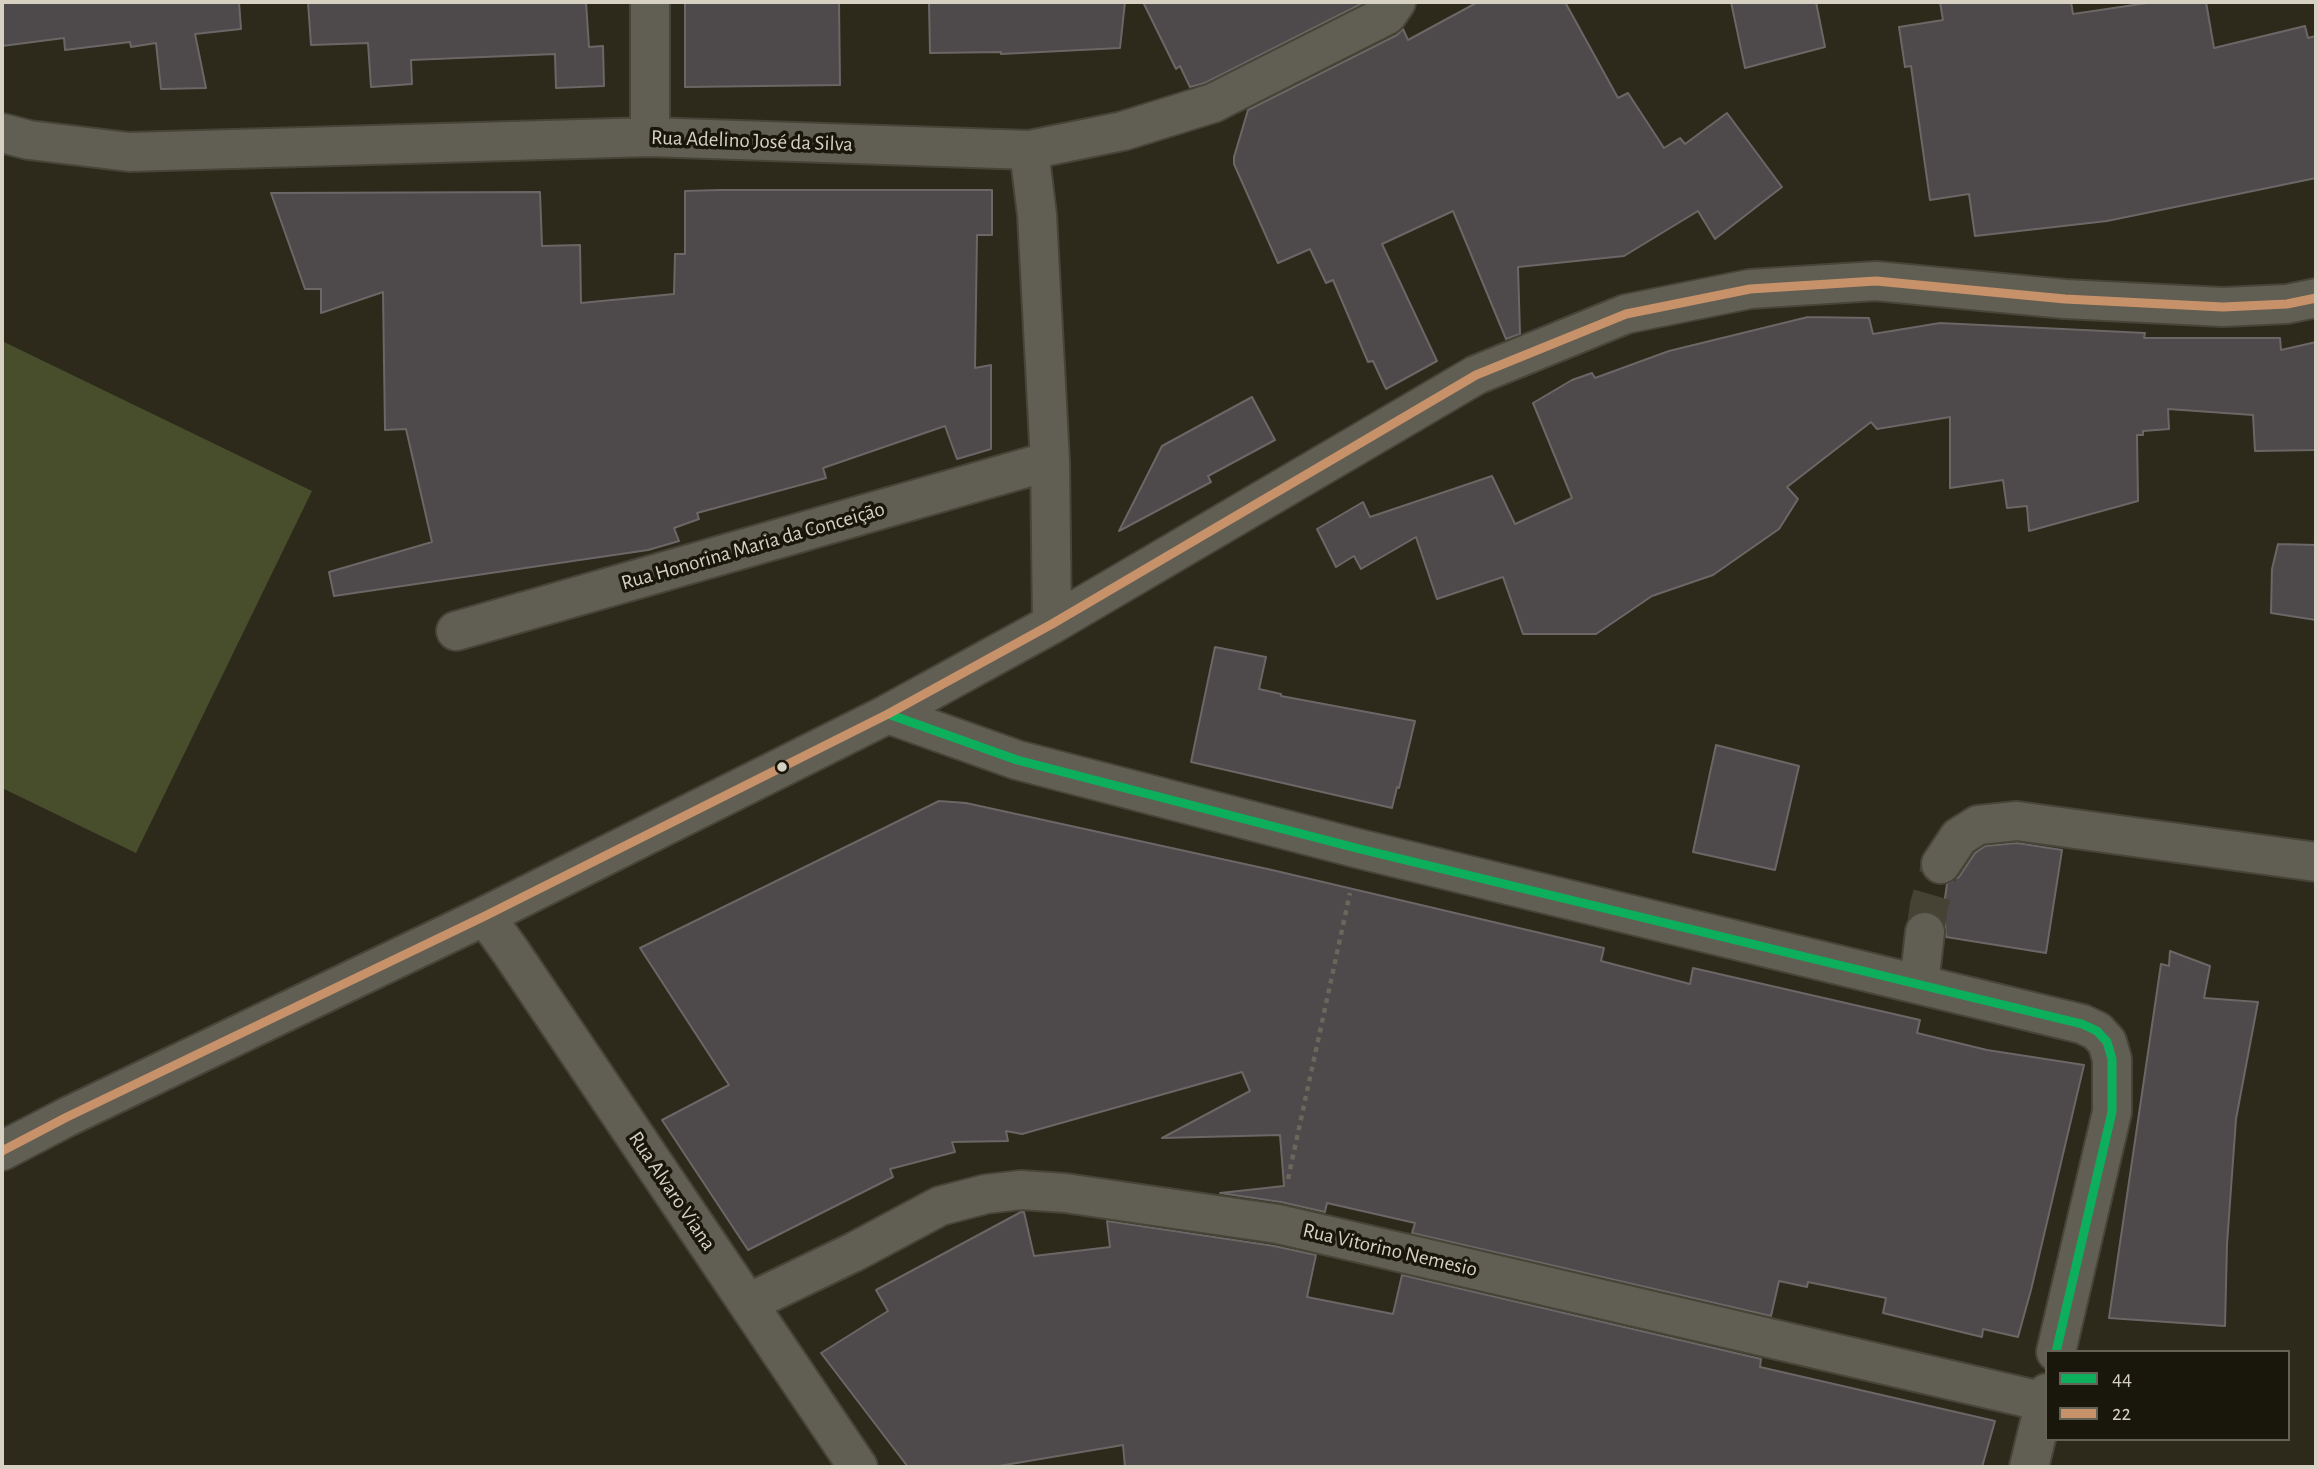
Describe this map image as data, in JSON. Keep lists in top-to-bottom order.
{
  "streets": {
    "street": [
      "Rua Adelino José da Silva",
      "Rua Honorina Maria da Conceição",
      "Rua Alvaro Viana",
      "Rua Vitorino Nemesio"
    ]
  },
  "crossings": [
    ["Rua Alvaro Viana", "Rua Vitorino Nemesio"]
  ],
  "lines": ["transit line 22", "transit line 44"],
  "legend": ["44", "22"]
}
